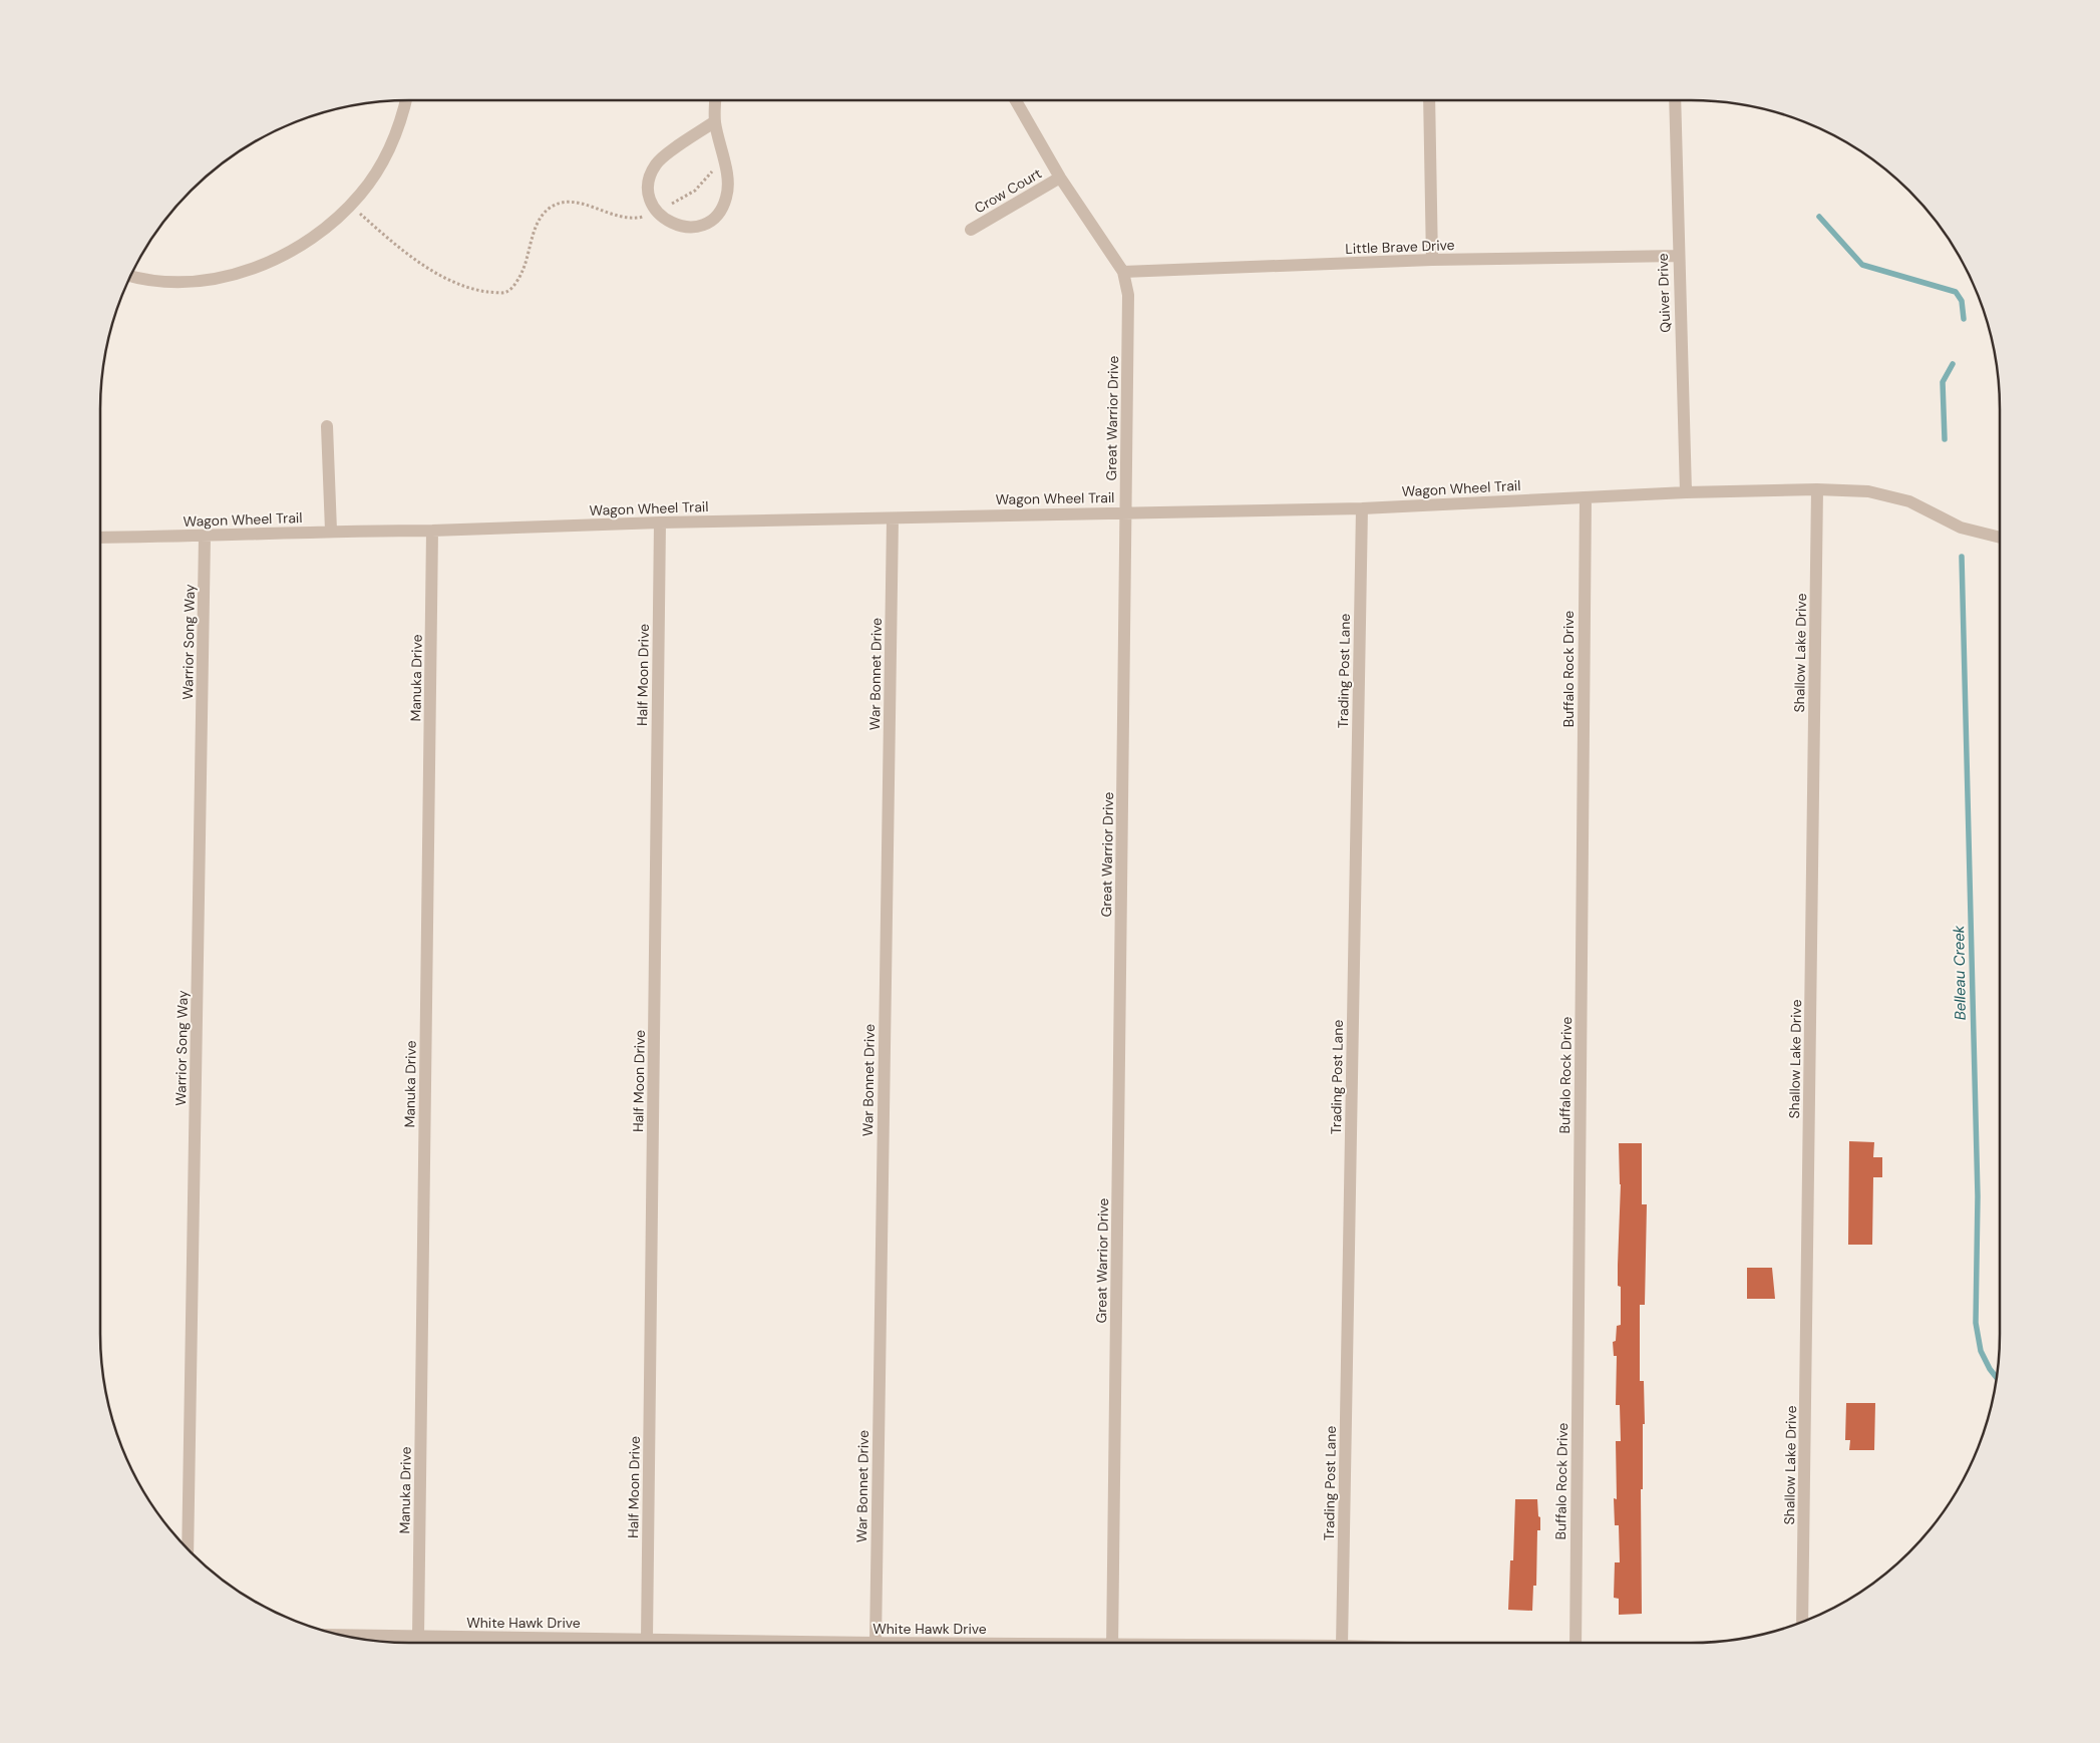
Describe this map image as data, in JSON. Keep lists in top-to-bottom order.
{
  "streets": {
    "street": [
      "Crow Court",
      "Little Brave Drive",
      "Quiver Drive",
      "Great Warrior Drive",
      "Wagon Wheel Trail",
      "Warrior Song Way",
      "Shallow Lake Drive",
      "Buffalo Rock Drive",
      "Trading Post Lane",
      "War Bonnet Drive",
      "Half Moon Drive",
      "Manuka Drive",
      "White Hawk Drive"
    ]
  },
  "crossings": [
    ["Crow Court", "Great Warrior Drive"],
    ["Little Brave Drive", "Quiver Drive"],
    ["Little Brave Drive", "Great Warrior Drive"],
    ["Quiver Drive", "Wagon Wheel Trail"],
    ["Great Warrior Drive", "Wagon Wheel Trail"],
    ["Wagon Wheel Trail", "Warrior Song Way"],
    ["Wagon Wheel Trail", "Shallow Lake Drive"],
    ["Wagon Wheel Trail", "Buffalo Rock Drive"],
    ["Wagon Wheel Trail", "Trading Post Lane"],
    ["Wagon Wheel Trail", "War Bonnet Drive"],
    ["Wagon Wheel Trail", "Half Moon Drive"],
    ["Wagon Wheel Trail", "Manuka Drive"],
    ["War Bonnet Drive", "White Hawk Drive"],
    ["Half Moon Drive", "White Hawk Drive"],
    ["Manuka Drive", "White Hawk Drive"]
  ],
  "water": ["Belleau Creek"]
}
